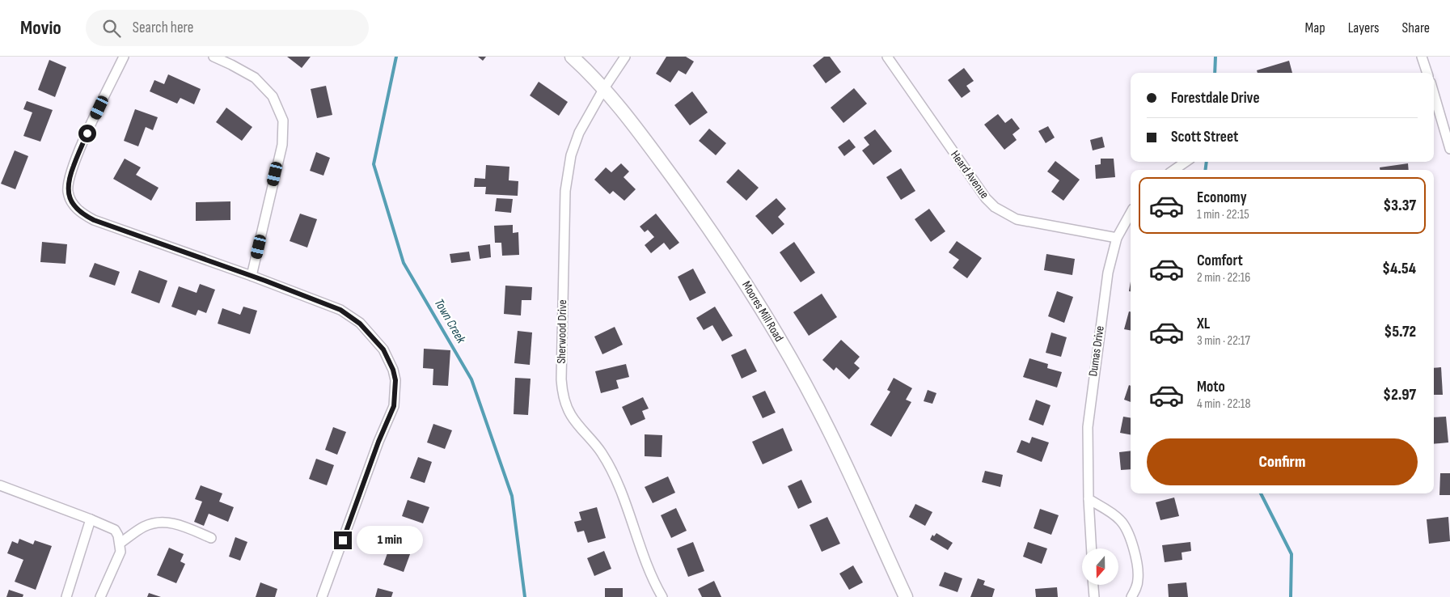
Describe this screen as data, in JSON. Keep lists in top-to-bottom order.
{
  "streets": {
    "street": [
      "Heard Avenue",
      "Moores Mill Road",
      "Sherwood Drive",
      "Dumas Drive"
    ]
  },
  "crossings": [
    ["Heard Avenue", "Dumas Drive"],
    ["Moores Mill Road", "Sherwood Drive"]
  ],
  "water": ["Town Creek"],
  "north": "bottom",
  "page": {
    "header": "Movio",
    "search": "Search here",
    "nav": ["Map", "Layers", "Share"],
    "banner": ["Forestdale Drive", "Scott Street"],
    "list": [
      {
        "name": "Economy",
        "note": "1 min · 22:15",
        "value": "$3.37"
      },
      {
        "name": "Comfort",
        "note": "2 min · 22:16",
        "value": "$4.54"
      },
      {
        "name": "XL",
        "note": "3 min · 22:17",
        "value": "$5.72"
      },
      {
        "name": "Moto",
        "note": "4 min · 22:18",
        "value": "$2.97"
      }
    ],
    "buttons": "Confirm",
    "bubble": "1 min"
  }
}
